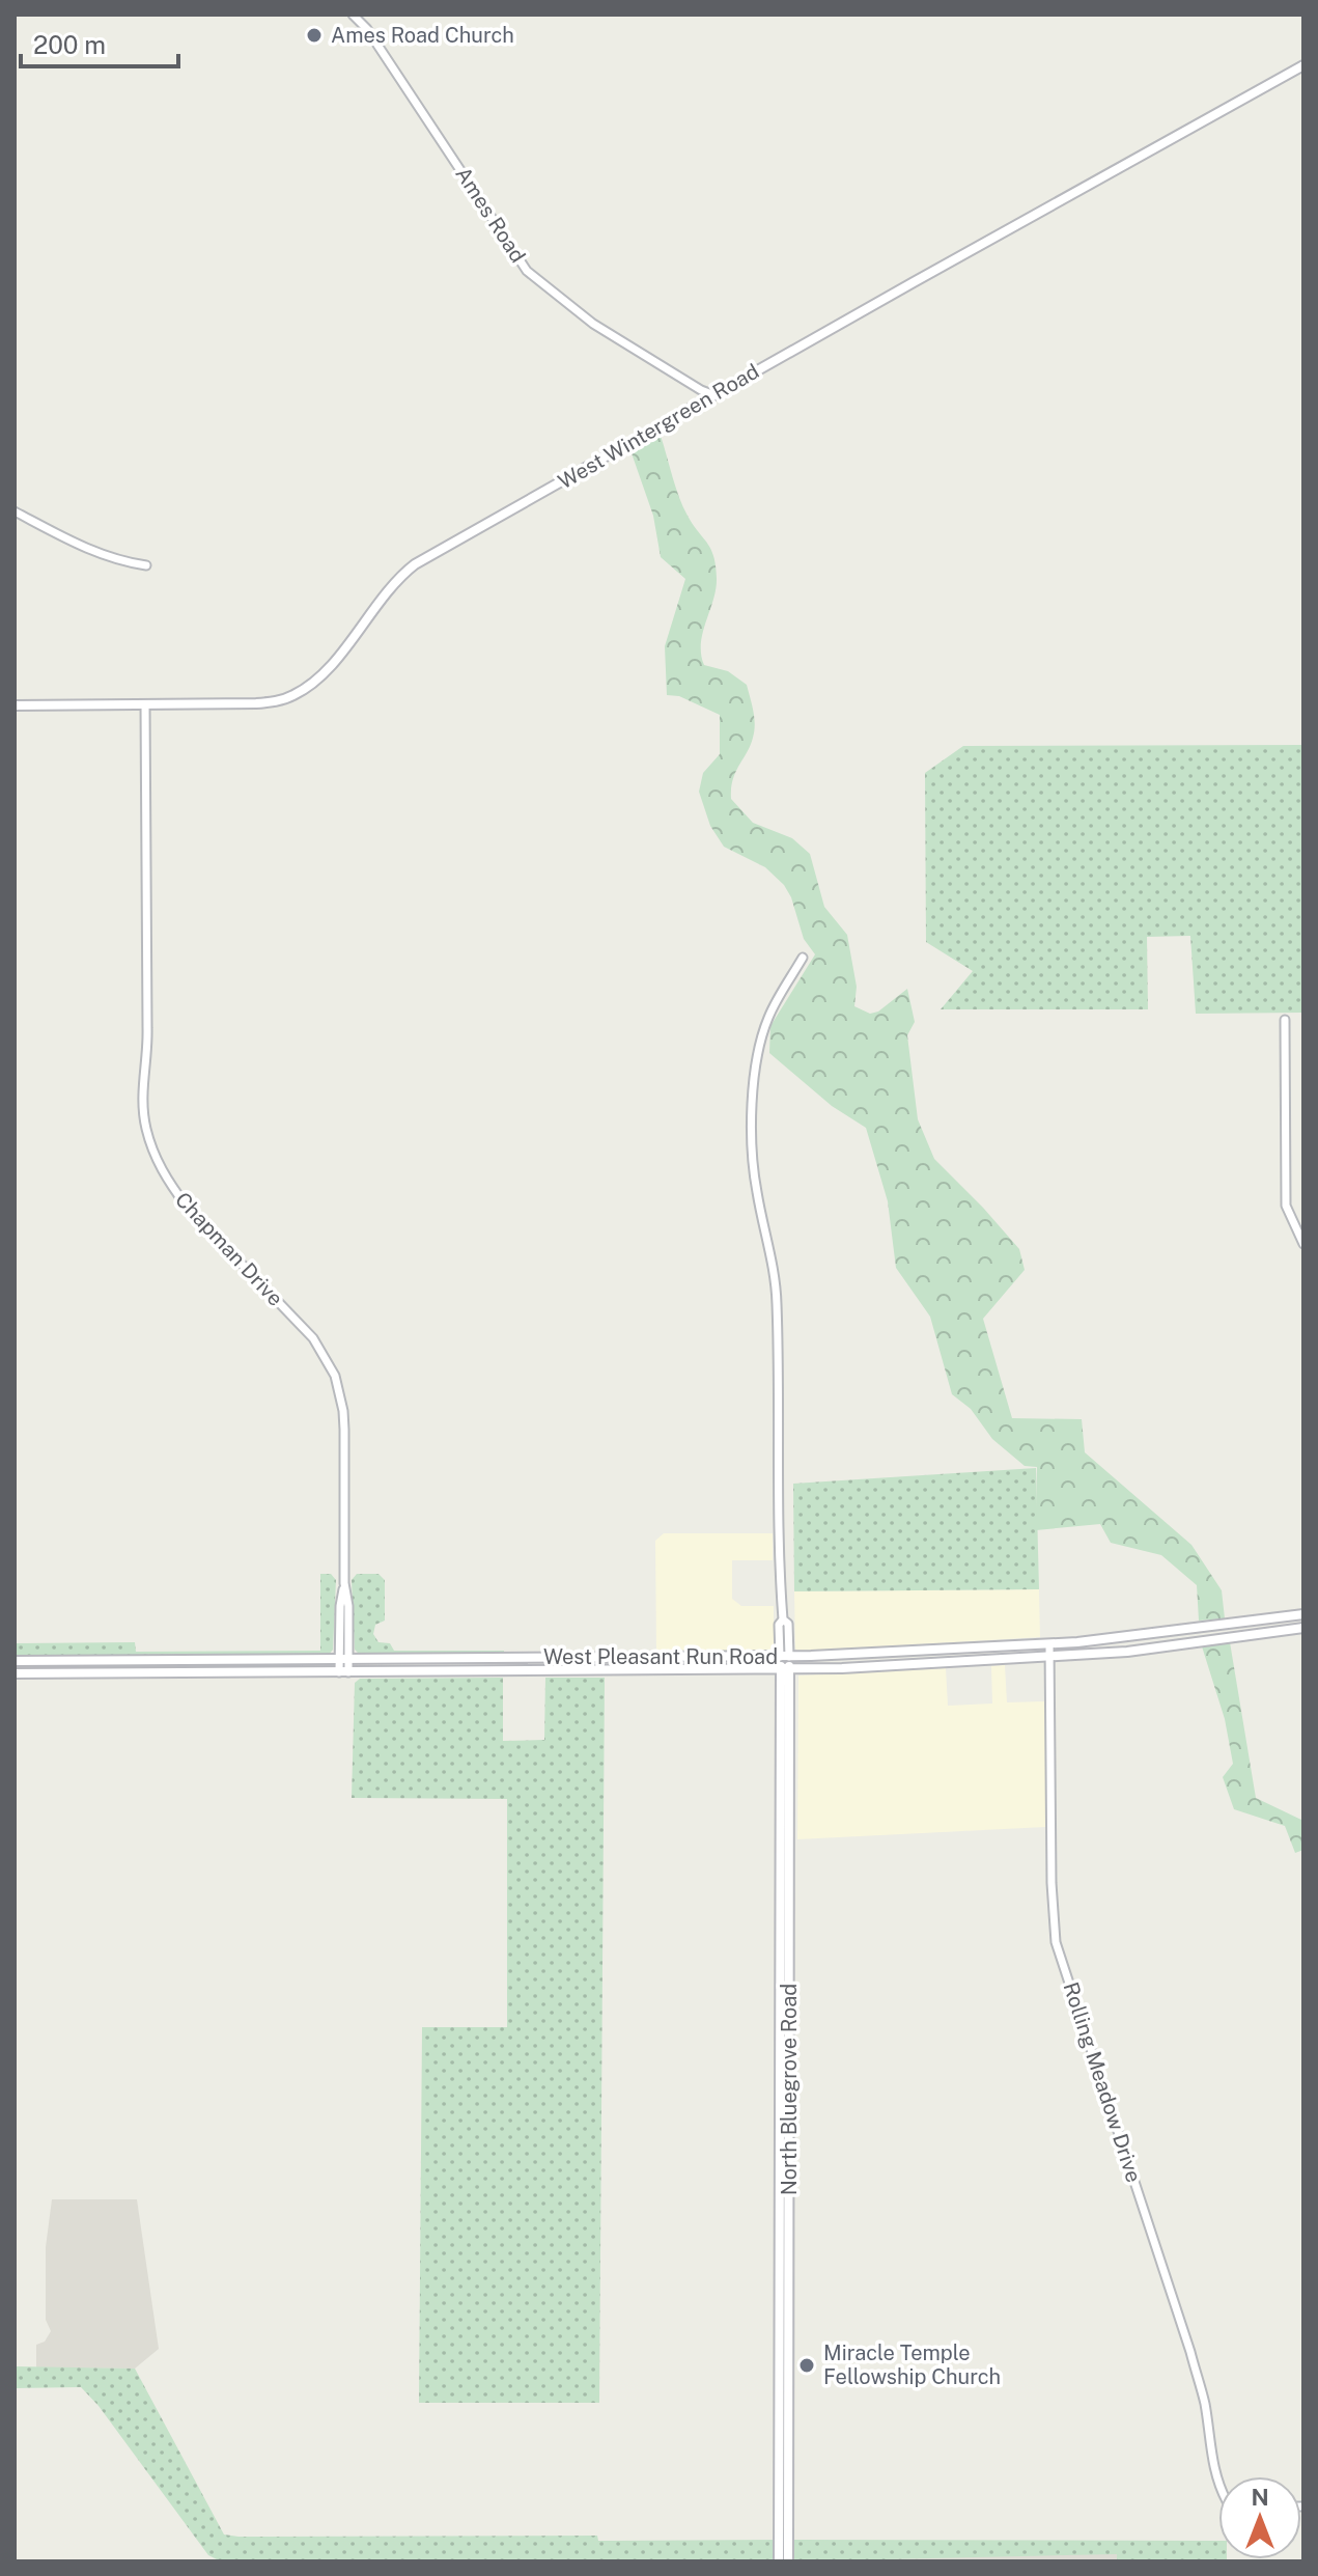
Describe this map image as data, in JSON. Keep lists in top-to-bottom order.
{
  "streets": {
    "main road": ["West Wintergreen Road", "West Pleasant Run Road", "North Bluegrove Road"],
    "street": ["Ames Road", "Chapman Drive", "Rolling Meadow Drive"]
  },
  "crossings": [
    ["Ames Road", "West Wintergreen Road"],
    ["West Wintergreen Road", "Chapman Drive"],
    ["Chapman Drive", "West Pleasant Run Road"],
    ["West Pleasant Run Road", "Rolling Meadow Drive"],
    ["West Pleasant Run Road", "North Bluegrove Road"]
  ],
  "places": ["Ames Road Church", "Miracle Temple Fellowship Church"],
  "scale_bar": "200 m",
  "north": "top"
}
